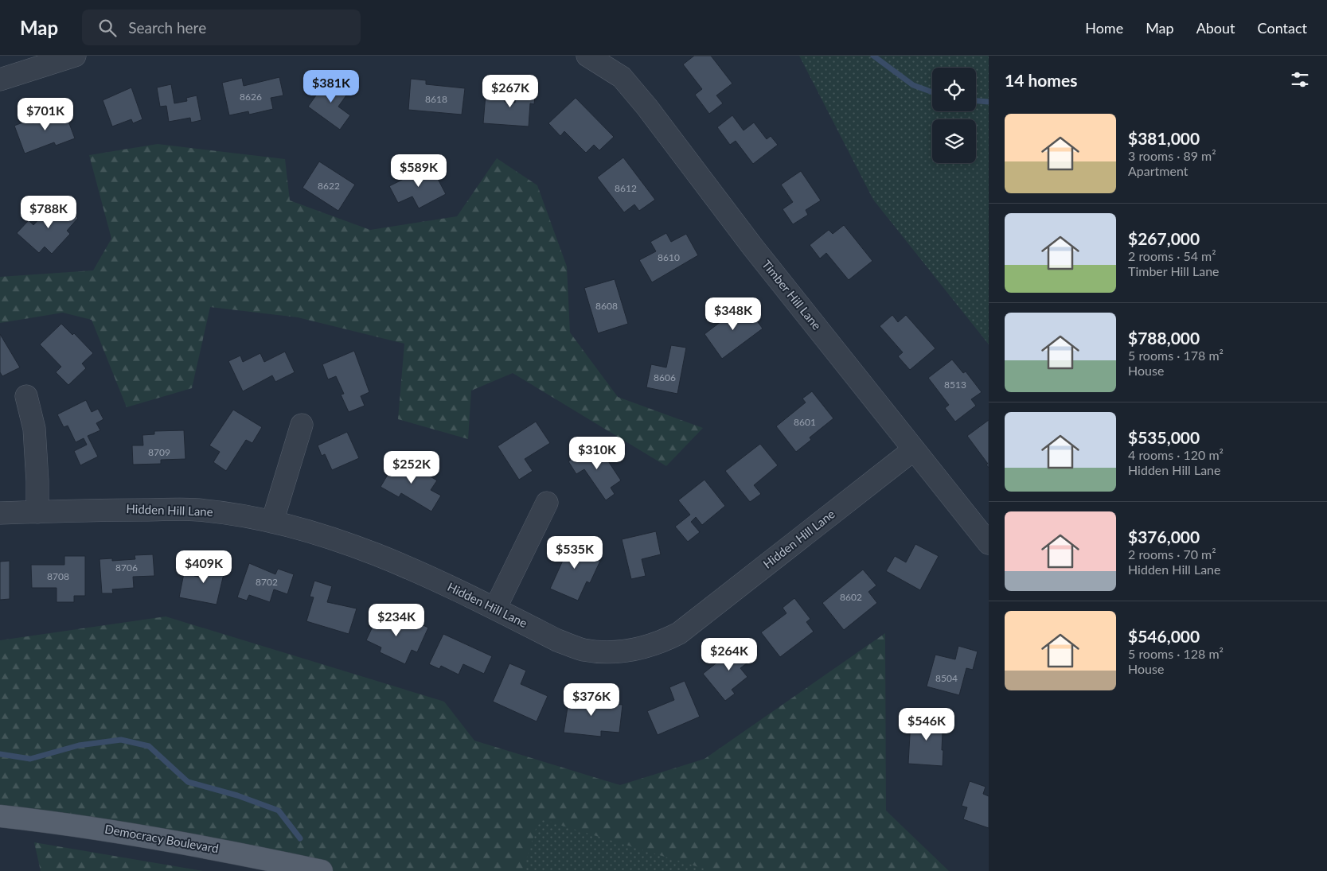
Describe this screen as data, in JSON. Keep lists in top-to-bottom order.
{
  "streets": {
    "main road": ["Democracy Boulevard"],
    "street": ["Timber Hill Lane", "Hidden Hill Lane"]
  },
  "crossings": [
    ["Timber Hill Lane", "Hidden Hill Lane"]
  ],
  "house_numbers": [
    "8626",
    "8618",
    "8622",
    "8612",
    "8610",
    "8608",
    "8606",
    "8513",
    "8601",
    "8709",
    "8706",
    "8708",
    "8702",
    "8602",
    "8504"
  ],
  "page": {
    "header": "Map",
    "search": "Search here",
    "nav": [
      "Home",
      "Map",
      "About",
      "Contact"
    ],
    "heading": "14 homes",
    "price": [
      "$381K",
      "$267K",
      "$701K",
      "$589K",
      "$788K",
      "$348K",
      "$310K",
      "$252K",
      "$535K",
      "$409K",
      "$234K",
      "$264K",
      "$376K",
      "$546K"
    ],
    "list": [
      {
        "name": "$381,000",
        "note": "3 rooms · 89 m² · Apartment"
      },
      {
        "name": "$267,000",
        "note": "2 rooms · 54 m² · Timber Hill Lane"
      },
      {
        "name": "$788,000",
        "note": "5 rooms · 178 m² · House"
      },
      {
        "name": "$535,000",
        "note": "4 rooms · 120 m² · Hidden Hill Lane"
      },
      {
        "name": "$376,000",
        "note": "2 rooms · 70 m² · Hidden Hill Lane"
      },
      {
        "name": "$546,000",
        "note": "5 rooms · 128 m² · House"
      }
    ]
  }
}
